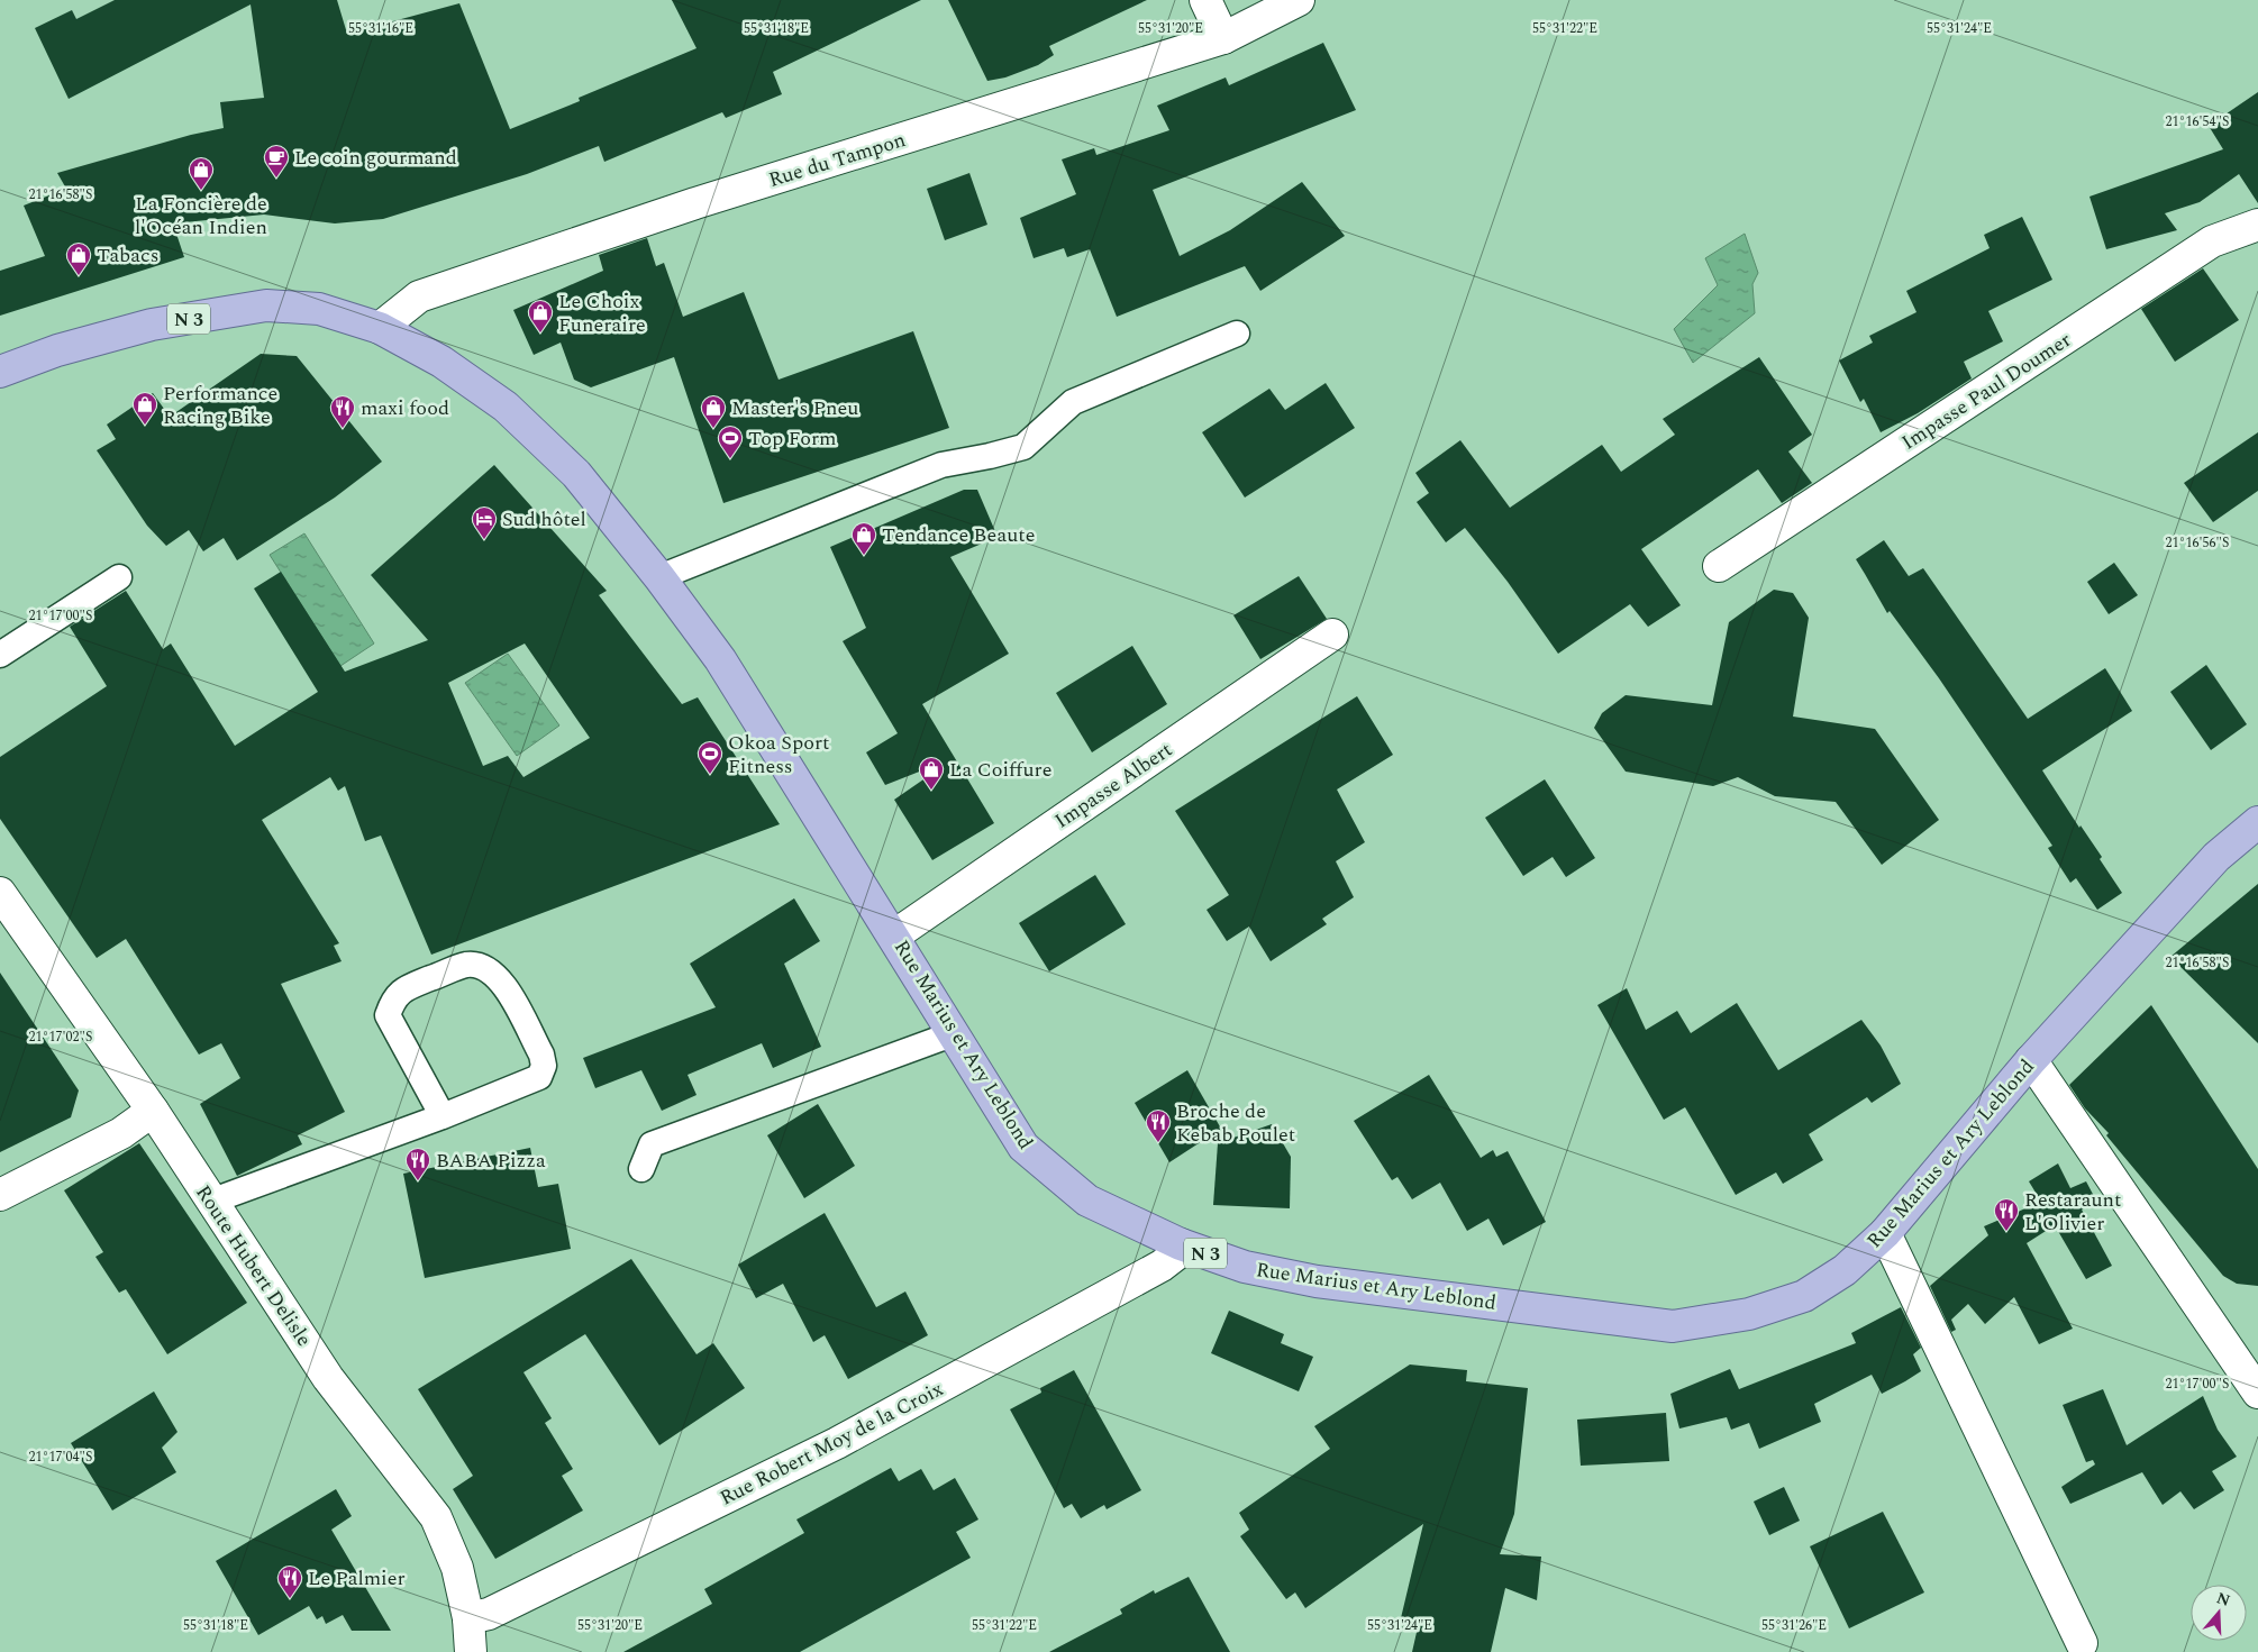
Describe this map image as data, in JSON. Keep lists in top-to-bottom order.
{
  "streets": {
    "main road": ["N 3", "Rue Marius et Ary Leblond"],
    "street": [
      "Rue du Tampon",
      "Impasse Paul Doumer",
      "Impasse Albert",
      "Route Hubert Delisle",
      "Rue Robert Moy de la Croix"
    ]
  },
  "crossings": [
    ["Rue du Tampon", "Rue Marius et Ary Leblond"],
    ["Impasse Albert", "Rue Marius et Ary Leblond"],
    ["Rue Marius et Ary Leblond", "Rue Robert Moy de la Croix"],
    ["Route Hubert Delisle", "Rue Robert Moy de la Croix"]
  ],
  "places": {
    "cafe": ["Le coin gourmand"],
    "shop": [
      "La Foncière de l'Océan Indien",
      "Tabacs",
      "Le Choix Funeraire",
      "Performance Racing Bike",
      "Master's Pneu",
      "Tendance Beaute",
      "La Coiffure"
    ],
    "restaurant": [
      "maxi food",
      "Broche de Kebab Poulet",
      "BABA Pizza",
      "Restaraunt L'Olivier",
      "Le Palmier"
    ],
    "sports": ["Top Form", "Okoa Sport Fitness"],
    "hotel": ["Sud hôtel"]
  },
  "north": "top",
  "coordinates": [
    "55°31'16\"E",
    "55°31'22\"E",
    "55°31'24\"E",
    "55°31'18\"E",
    "55°31'20\"E",
    "21°16'54\"S",
    "21°16'58\"S",
    "21°16'56\"S",
    "21°17'00\"S",
    "21°17'02\"S",
    "21°17'04\"S",
    "55°31'26\"E"
  ]
}
